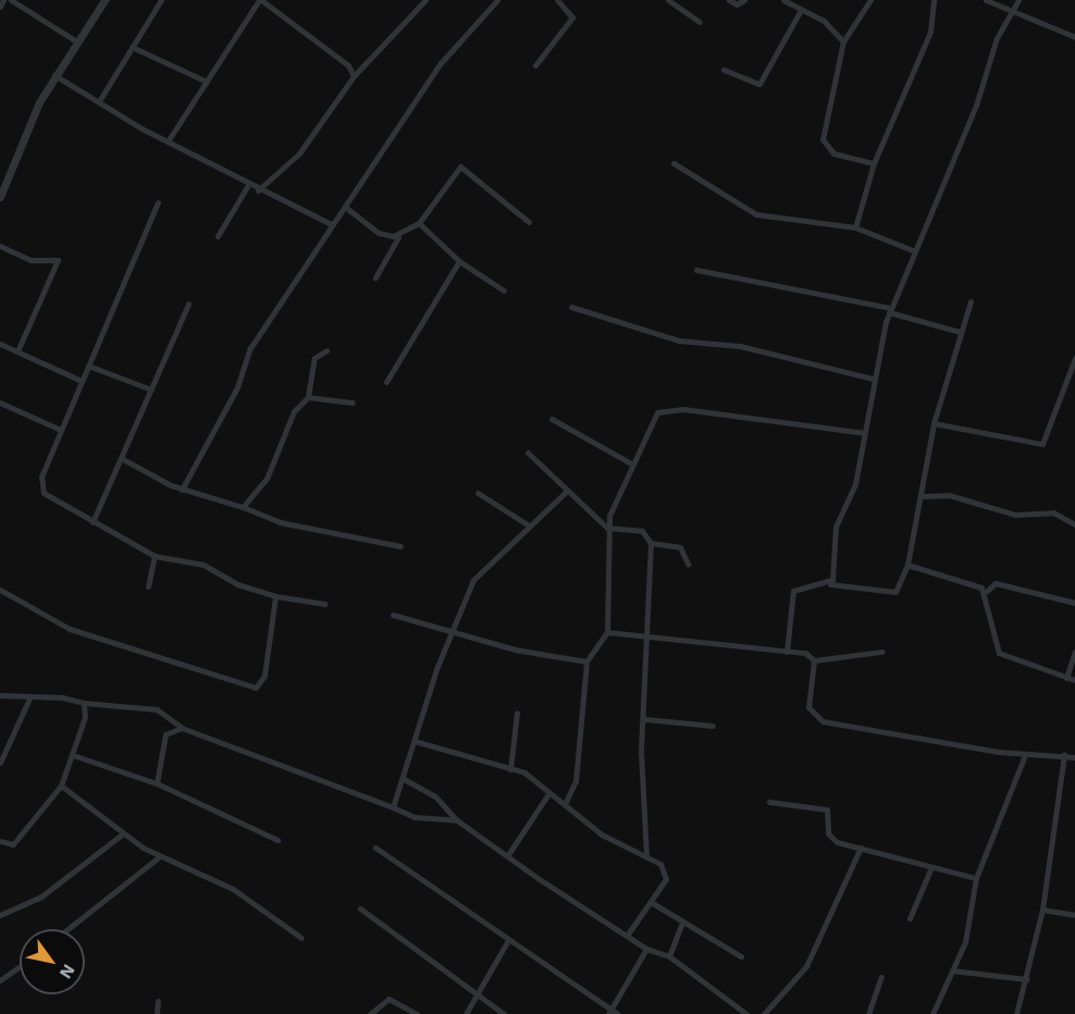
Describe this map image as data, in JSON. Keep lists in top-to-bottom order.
{
  "north": "bottom right"
}
